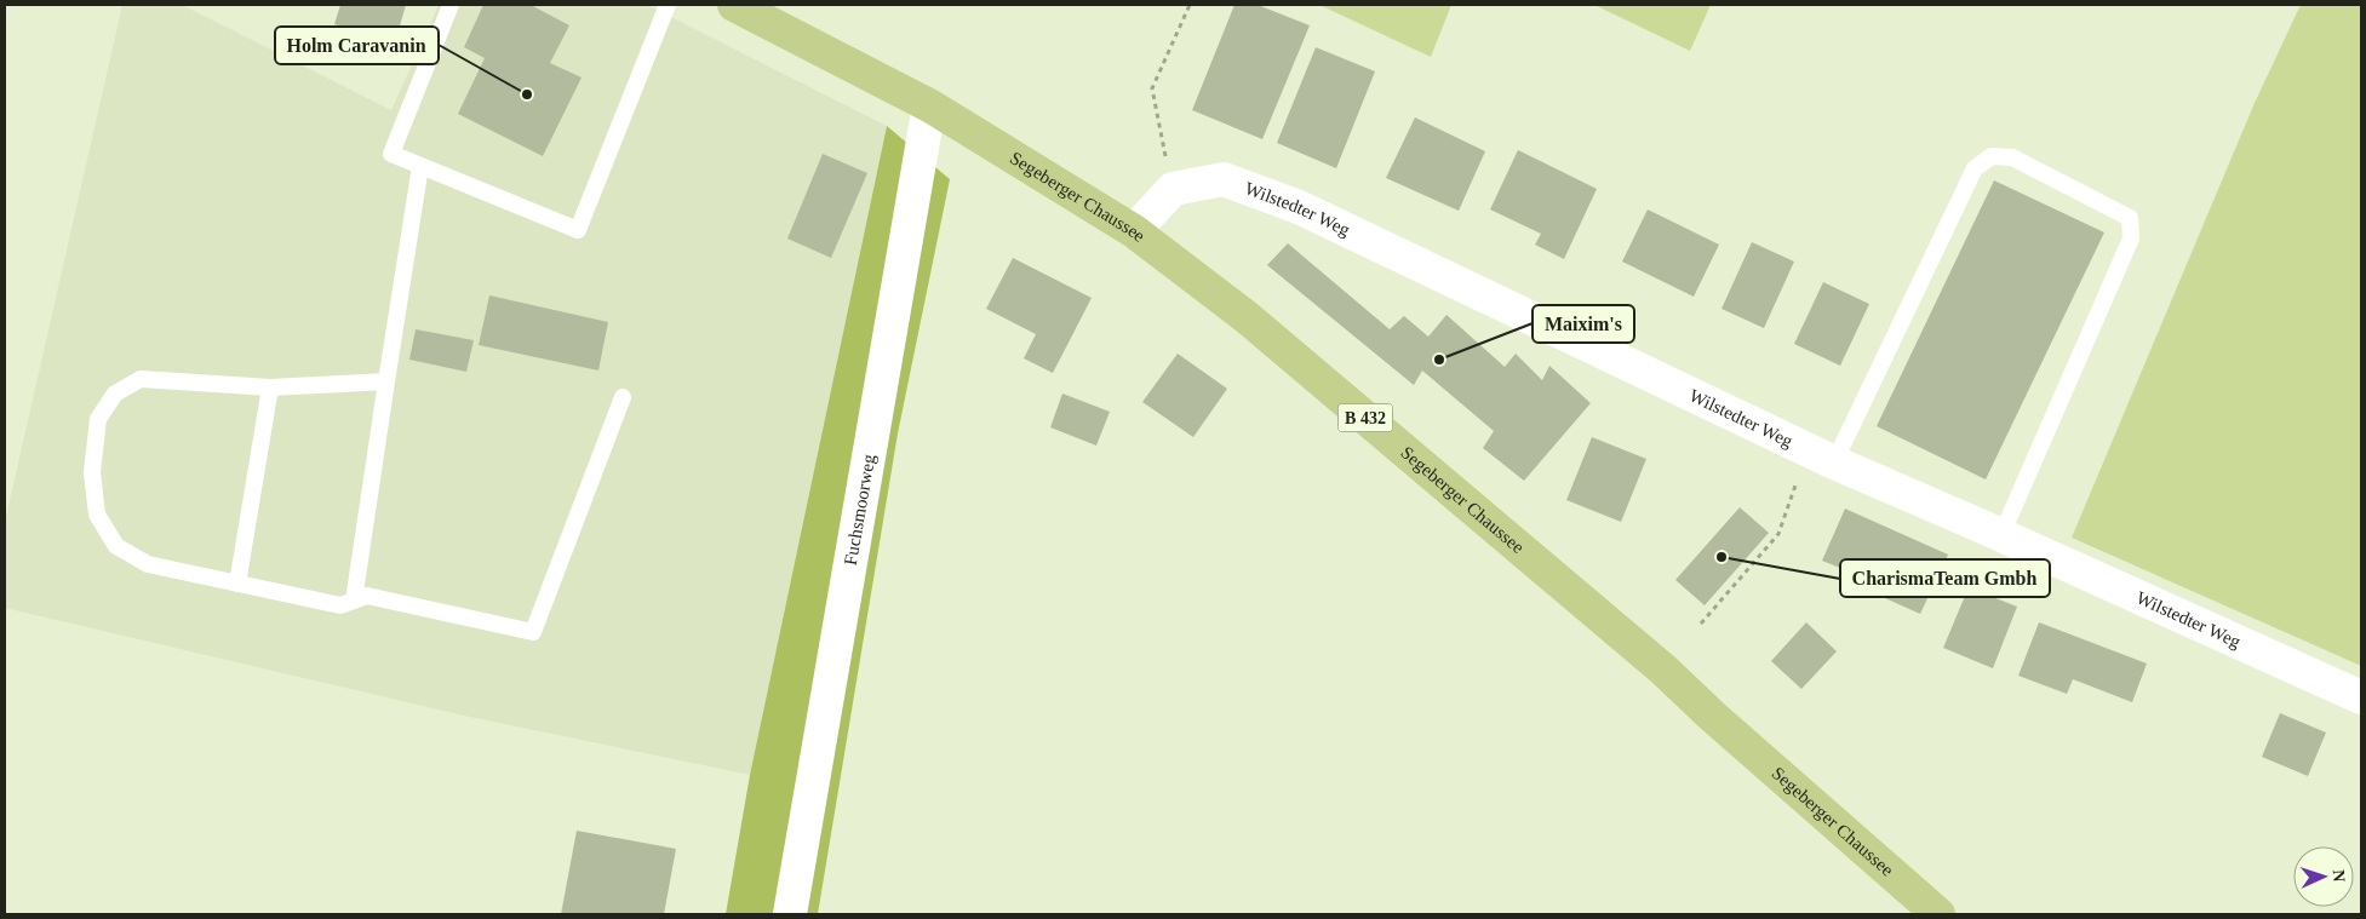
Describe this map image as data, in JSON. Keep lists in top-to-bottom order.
{
  "streets": {
    "main road": ["Segeberger Chaussee", "B 432"],
    "street": ["Wilstedter Weg", "Fuchsmoorweg"]
  },
  "crossings": [
    ["Segeberger Chaussee", "Fuchsmoorweg"]
  ],
  "places": ["Holm Caravanin", "Maixim's", "CharismaTeam Gmbh"],
  "north": "right"
}
